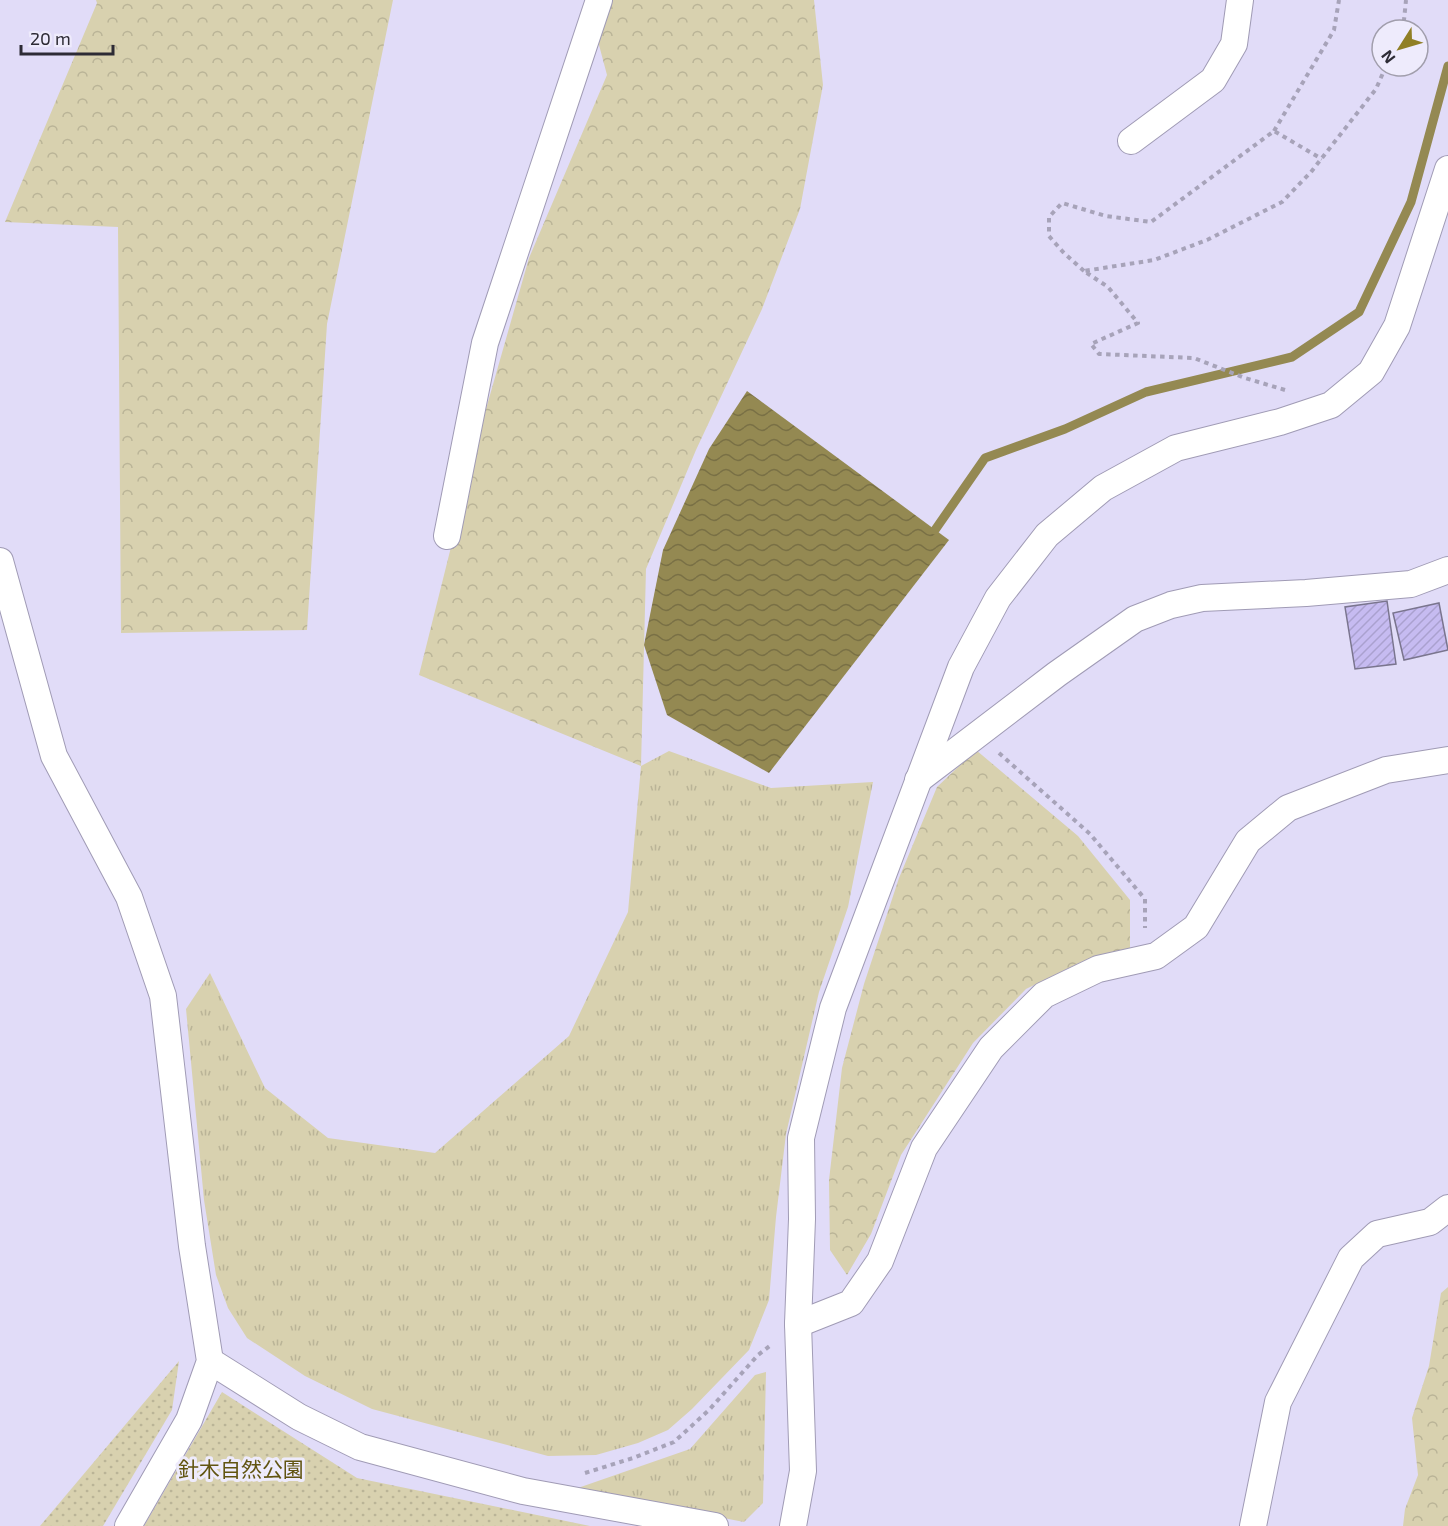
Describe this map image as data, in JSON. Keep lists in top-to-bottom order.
{
  "parks": ["針木自然公園"],
  "scale_bar": "20 m",
  "north": "bottom left"
}
